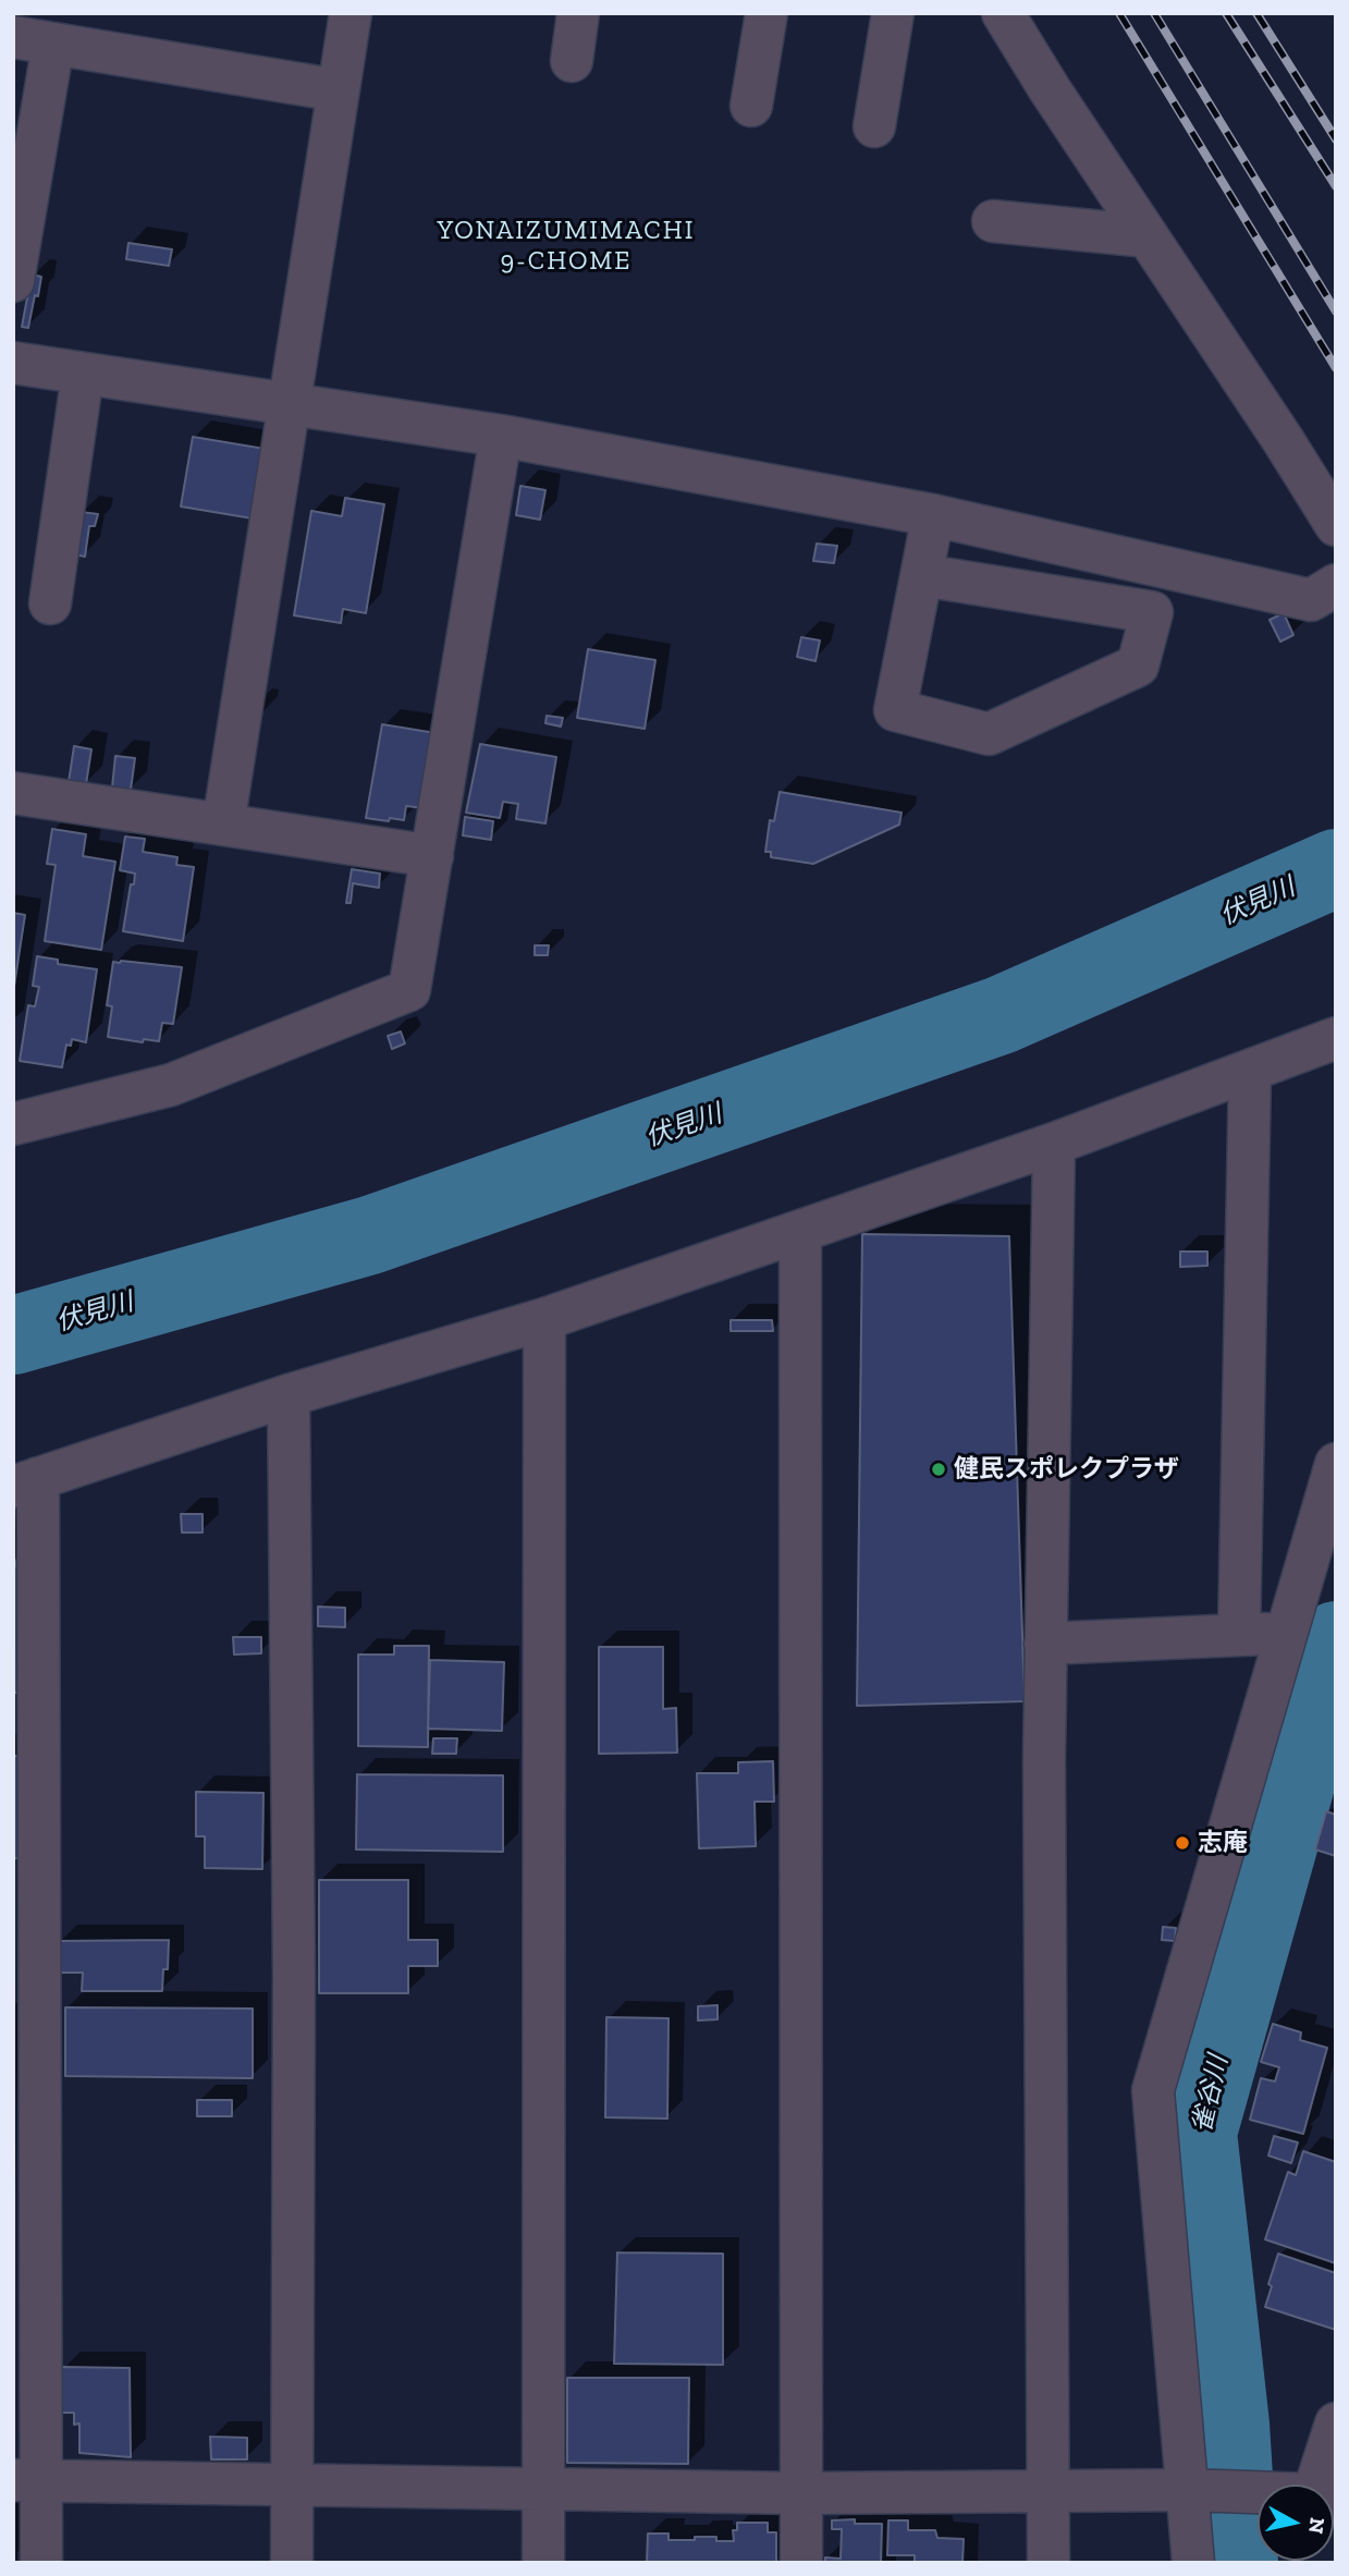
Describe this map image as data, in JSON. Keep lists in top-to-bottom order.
{
  "districts": ["YONAIZUMIMACHI 9-CHOME"],
  "water": ["伏見川", "雀谷川"],
  "places": ["健民スポレクプラザ", "志庵"],
  "north": "right"
}
